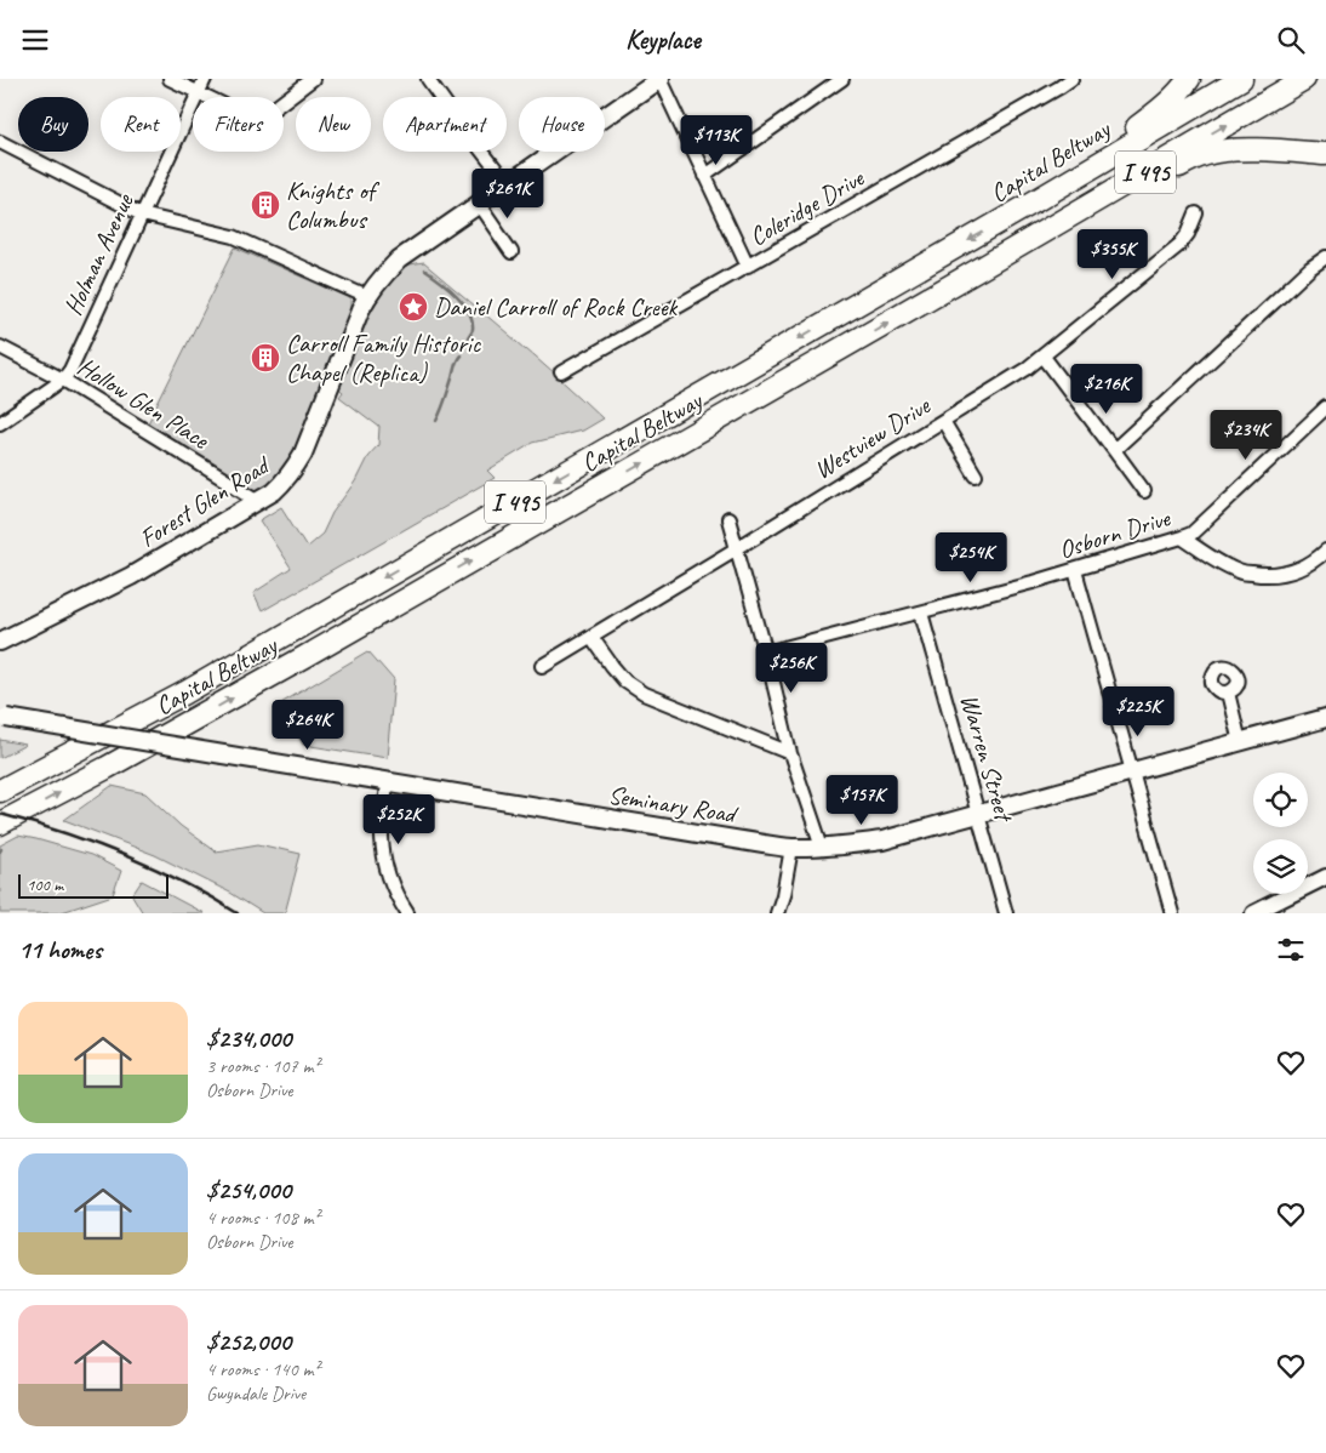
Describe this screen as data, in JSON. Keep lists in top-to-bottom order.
{
  "streets": {
    "highway": ["Capital Beltway", "I 495"],
    "main road": ["Forest Glen Road", "Seminary Road"],
    "street": [
      "Coleridge Drive",
      "Holman Avenue",
      "Hollow Glen Place",
      "Westview Drive",
      "Osborn Drive",
      "Warren Street"
    ]
  },
  "crossings": [
    ["Holman Avenue", "Hollow Glen Place"],
    ["Hollow Glen Place", "Forest Glen Road"],
    ["Osborn Drive", "Warren Street"],
    ["Warren Street", "Seminary Road"]
  ],
  "places": {
    "building": ["Knights of Columbus", "Carroll Family Historic Chapel (Replica)"],
    "place": ["Daniel Carroll of Rock Creek"]
  },
  "scale_bar": "100 m",
  "page": {
    "header": "Keyplace",
    "chip": [
      "Buy",
      "Rent",
      "Filters",
      "New",
      "Apartment",
      "House"
    ],
    "price": [
      "$113K",
      "$261K",
      "$355K",
      "$216K",
      "$234K",
      "$254K",
      "$256K",
      "$225K",
      "$264K",
      "$157K",
      "$252K"
    ],
    "scale": "100 m",
    "heading": "11 homes",
    "list": [
      {
        "name": "$234,000",
        "note": "3 rooms · 107 m² · Osborn Drive"
      },
      {
        "name": "$254,000",
        "note": "4 rooms · 108 m² · Osborn Drive"
      },
      {
        "name": "$252,000",
        "note": "4 rooms · 140 m² · Gwyndale Drive"
      }
    ]
  }
}
